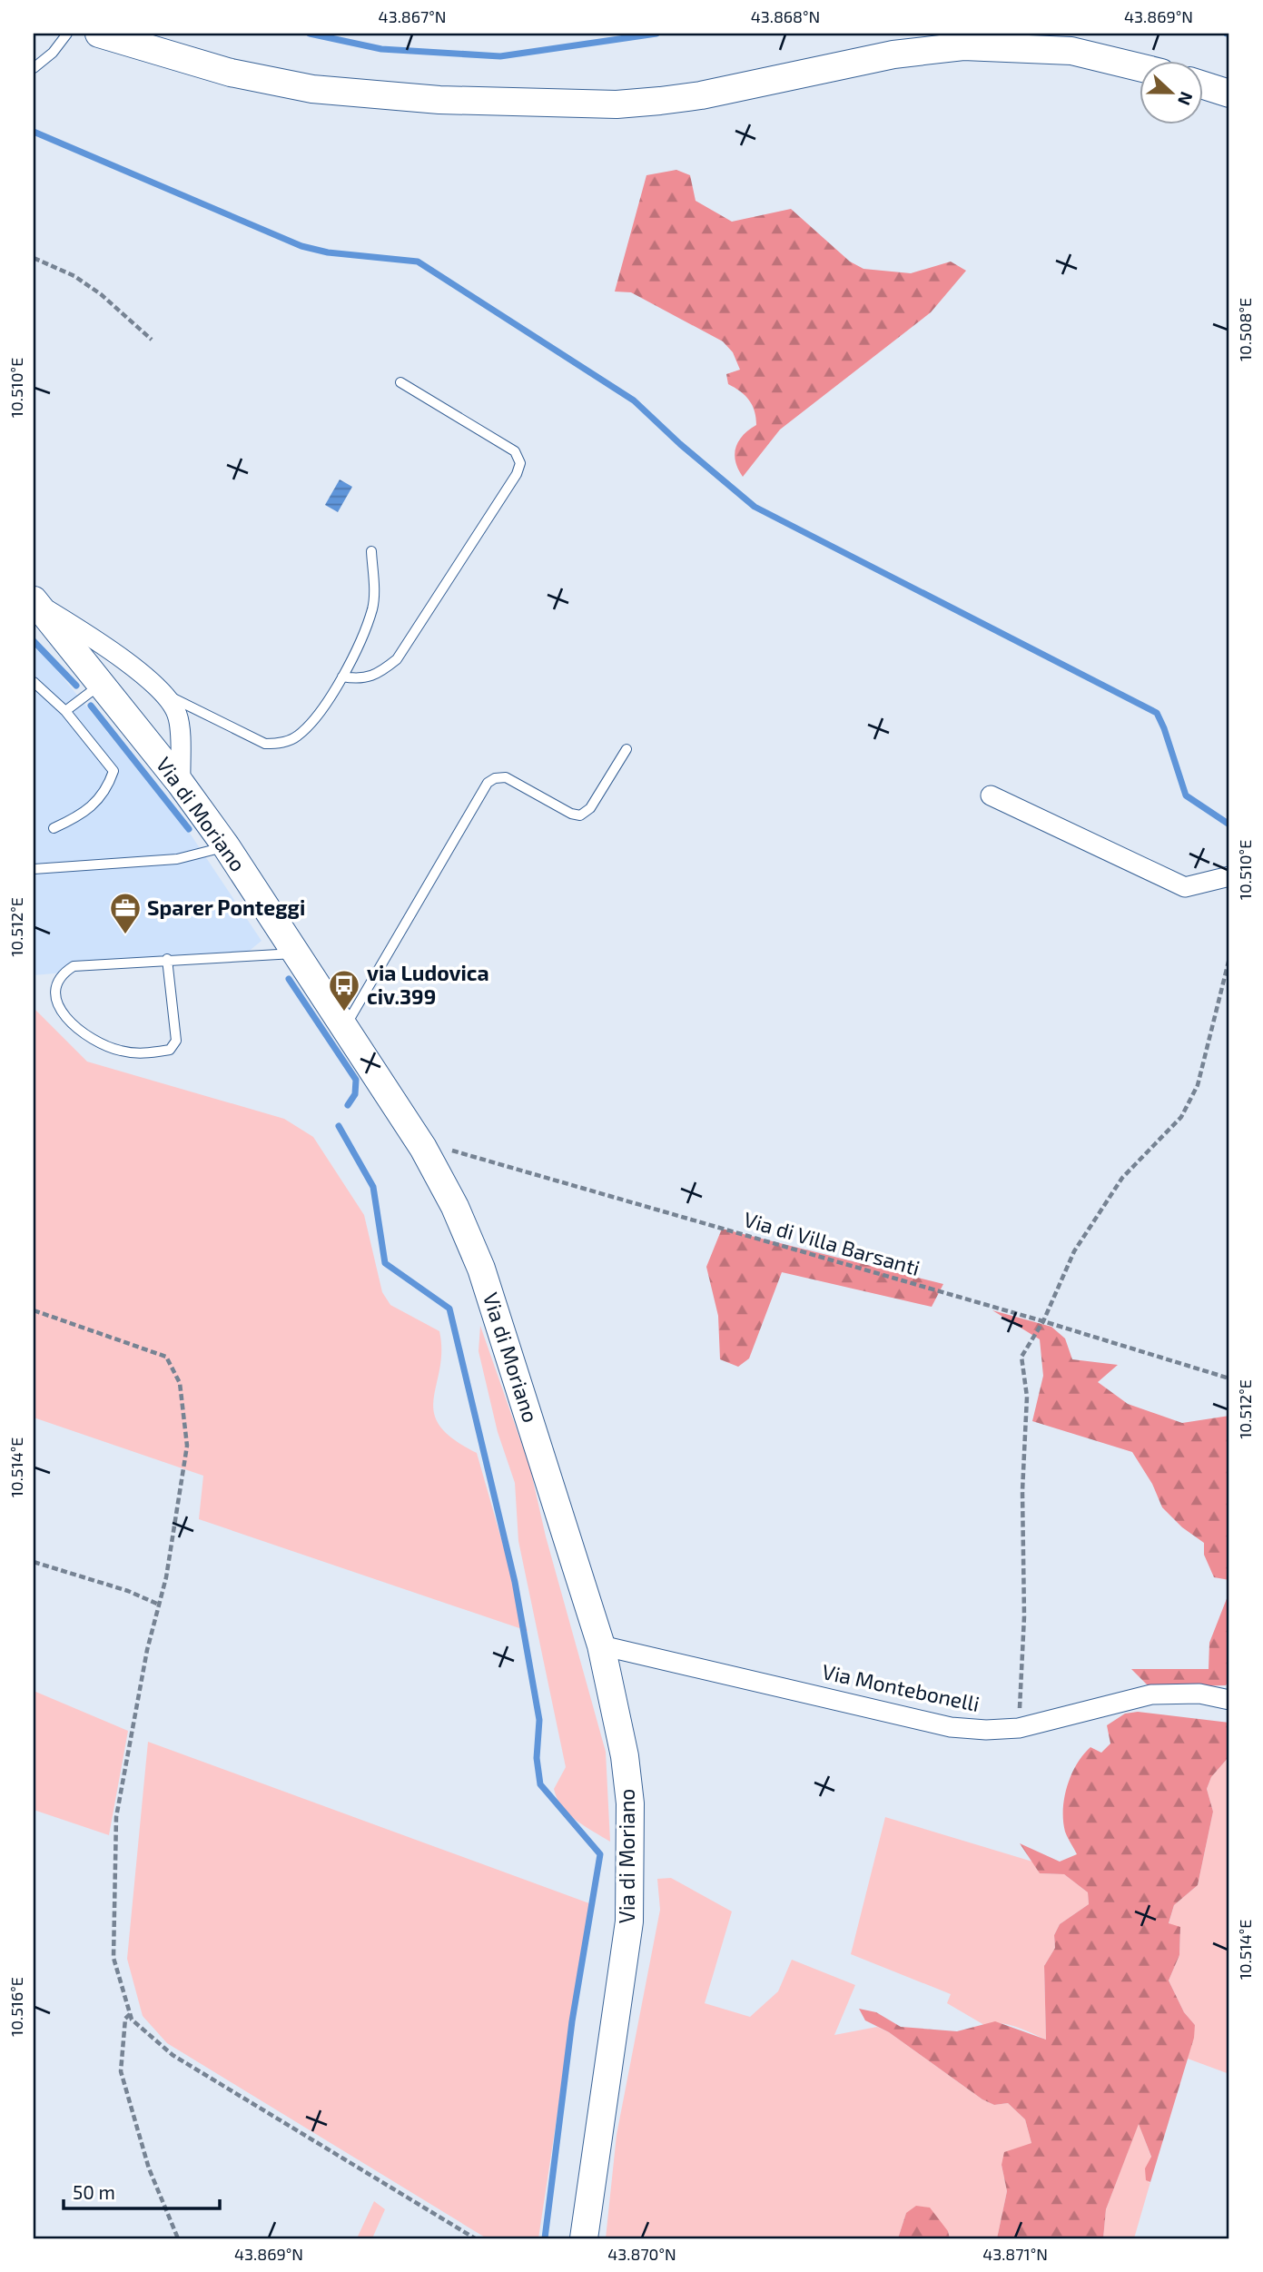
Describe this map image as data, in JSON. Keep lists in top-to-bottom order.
{
  "streets": {
    "main road": ["Via di Moriano"],
    "street": ["Via Montebonelli"],
    "path": ["Via di Villa Barsanti"]
  },
  "crossings": [
    ["Via di Moriano", "Via di Villa Barsanti"],
    ["Via di Moriano", "Via Montebonelli"]
  ],
  "places": {
    "office": ["Sparer Ponteggi"],
    "bus stop": ["via Ludovica civ.399"]
  },
  "scale_bar": "50 m",
  "north": "right",
  "coordinates": [
    "43.867°N",
    "43.868°N",
    "43.869°N",
    "10.508°E",
    "10.510°E",
    "10.512°E",
    "10.514°E",
    "10.516°E",
    "43.870°N",
    "43.871°N"
  ]
}
